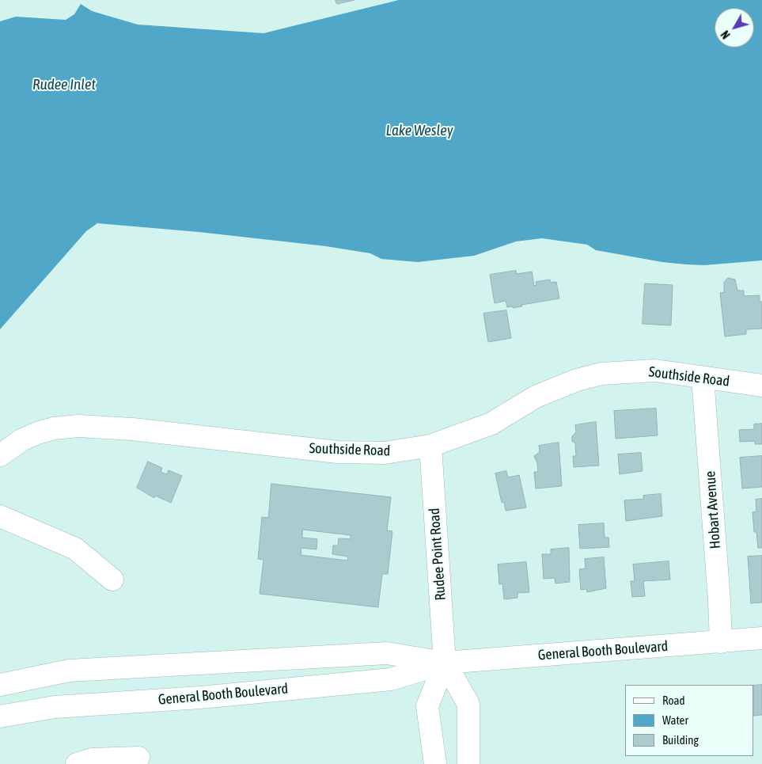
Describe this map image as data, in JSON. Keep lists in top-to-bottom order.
{
  "streets": {
    "main road": [
      "Southside Road",
      "Hobart Avenue",
      "Rudee Point Road",
      "General Booth Boulevard"
    ]
  },
  "crossings": [
    ["Southside Road", "Hobart Avenue"],
    ["Southside Road", "Rudee Point Road"],
    ["Hobart Avenue", "General Booth Boulevard"],
    ["Rudee Point Road", "General Booth Boulevard"]
  ],
  "water": ["Rudee Inlet", "Lake Wesley"],
  "legend": ["Road", "Water", "Building"],
  "north": "bottom left"
}
